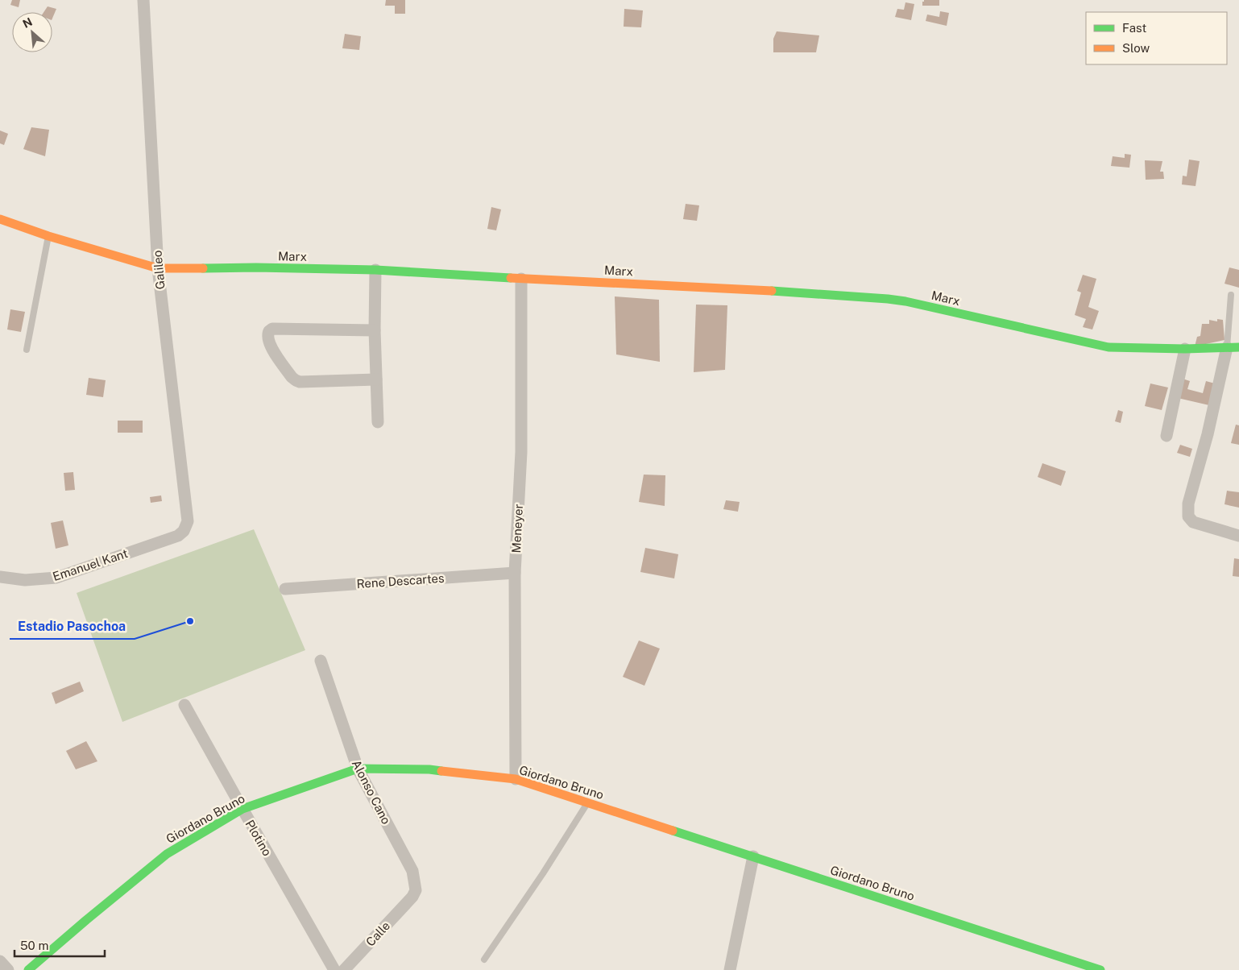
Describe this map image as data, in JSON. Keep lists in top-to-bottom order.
{
  "streets": {
    "street": [
      "Marx",
      "Galileo",
      "Meneyer",
      "Emanuel Kant",
      "Rene Descartes",
      "Giordano Bruno",
      "Alonso Cano",
      "Plotino",
      "Calle"
    ]
  },
  "crossings": [
    ["Marx", "Galileo"],
    ["Marx", "Meneyer"],
    ["Galileo", "Emanuel Kant"],
    ["Meneyer", "Rene Descartes"],
    ["Meneyer", "Giordano Bruno"],
    ["Giordano Bruno", "Alonso Cano"],
    ["Giordano Bruno", "Plotino"],
    ["Alonso Cano", "Calle"]
  ],
  "places": ["Estadio Pasochoa"],
  "legend": ["Fast", "Slow"],
  "scale_bar": "50 m",
  "north": "top left"
}
